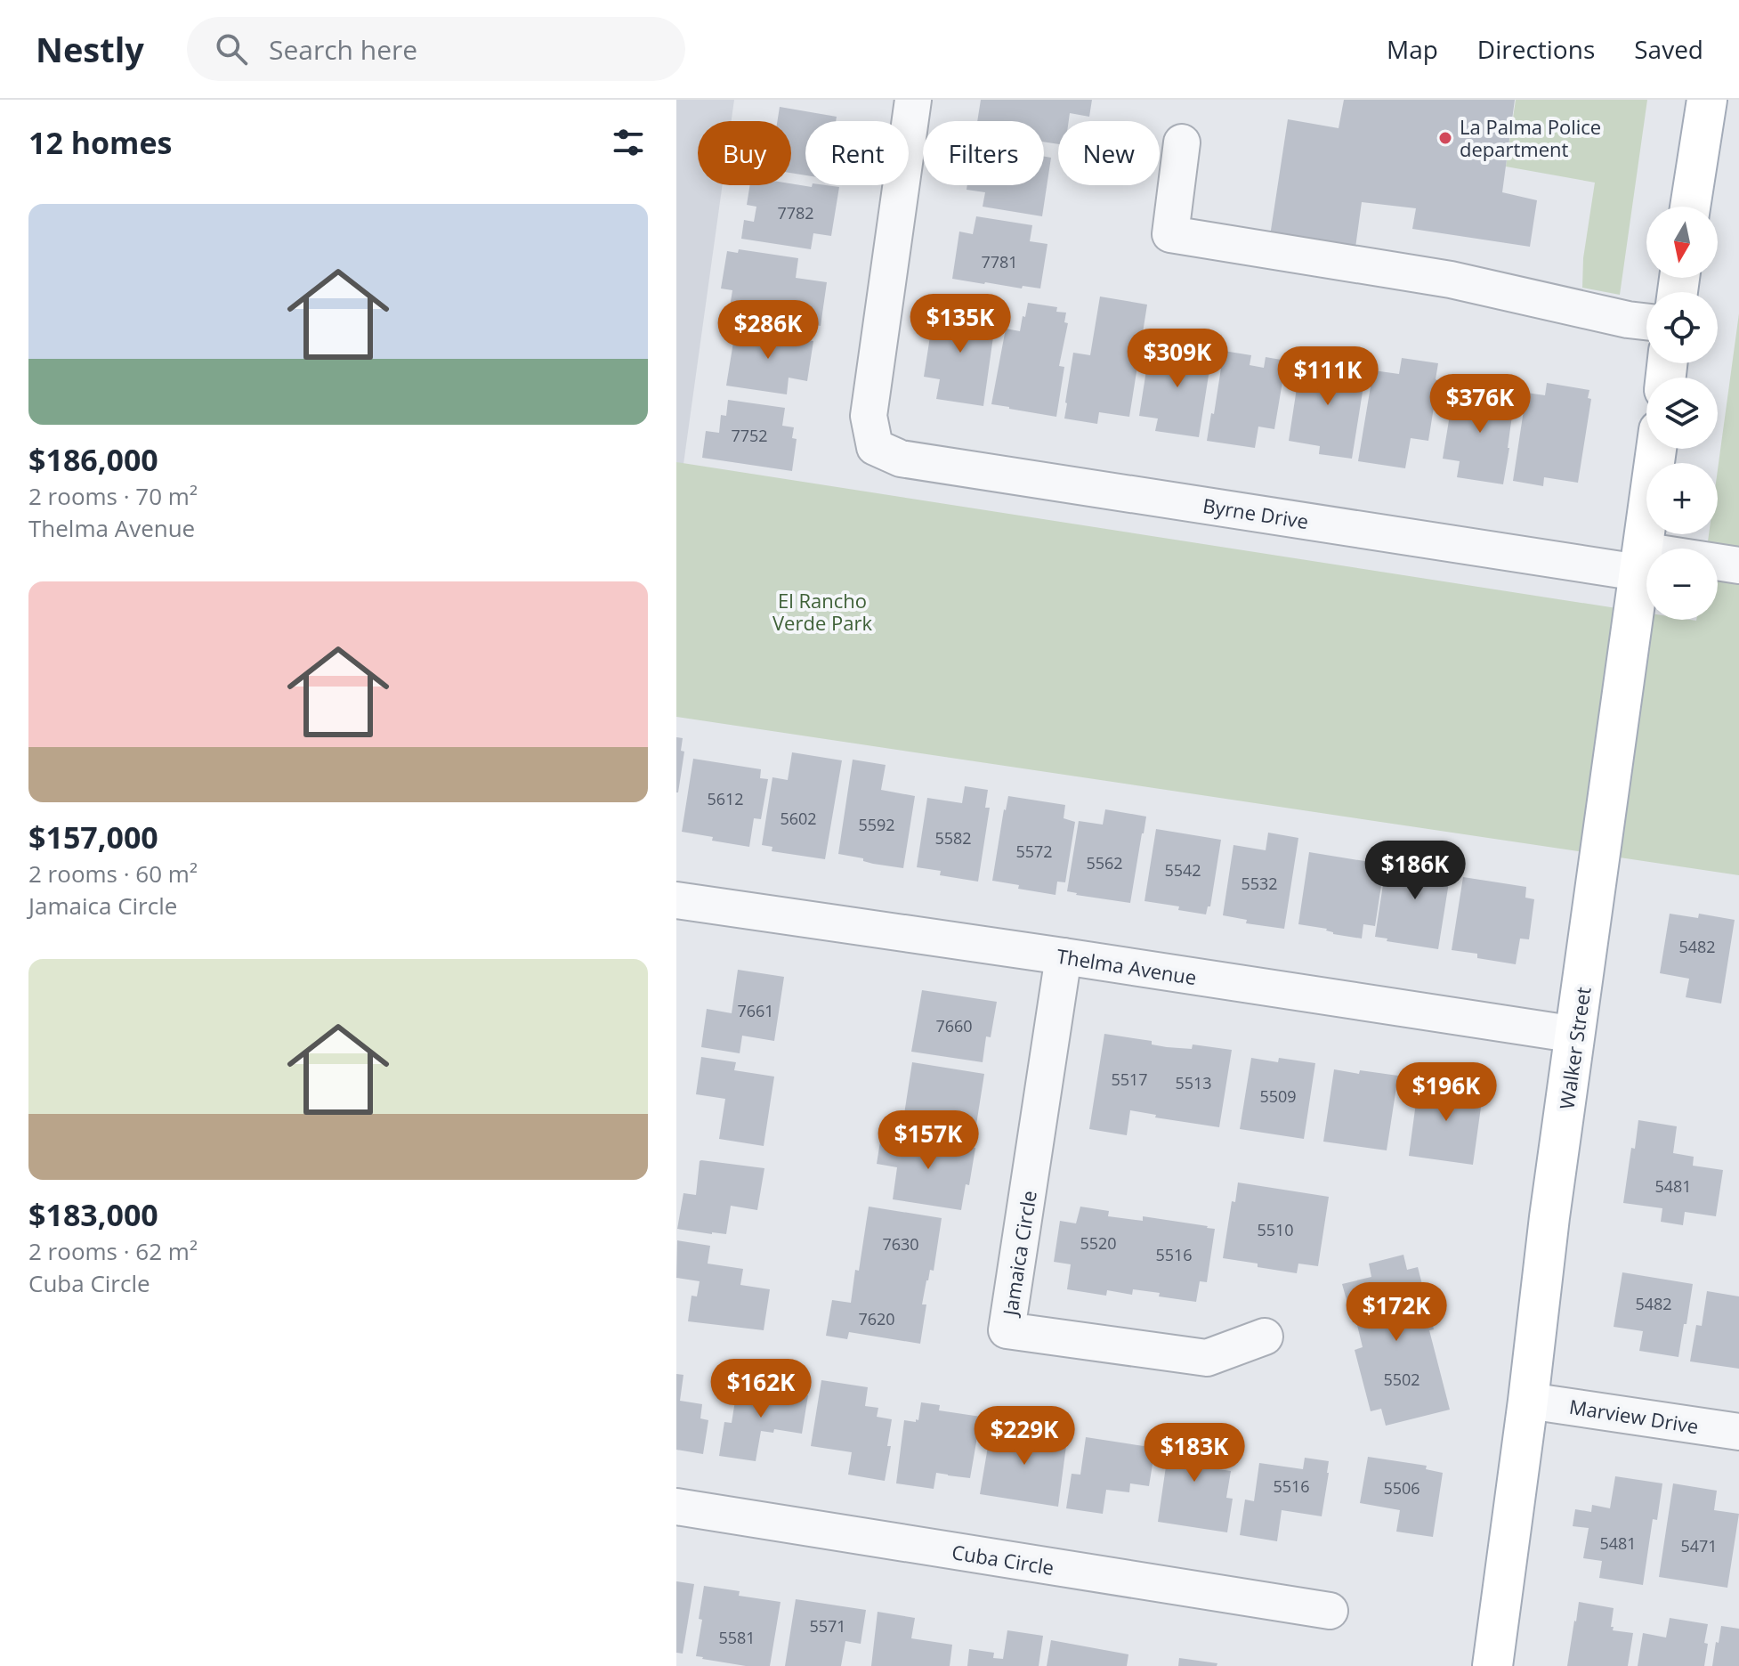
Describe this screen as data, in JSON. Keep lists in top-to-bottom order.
{
  "streets": {
    "main road": ["Walker Street"],
    "street": [
      "Byrne Drive",
      "Thelma Avenue",
      "Jamaica Circle",
      "Marview Drive",
      "Cuba Circle"
    ]
  },
  "crossings": [
    ["Byrne Drive", "Walker Street"],
    ["Thelma Avenue", "Walker Street"],
    ["Thelma Avenue", "Jamaica Circle"],
    ["Walker Street", "Marview Drive"]
  ],
  "parks": ["El Rancho Verde Park"],
  "places": ["La Palma Police department"],
  "house_numbers": [
    "7782",
    "7781",
    "7752",
    "5612",
    "5602",
    "5592",
    "5582",
    "5572",
    "5562",
    "5542",
    "5532",
    "5482",
    "7661",
    "7660",
    "5517",
    "5513",
    "5509",
    "5481",
    "5510",
    "5520",
    "7630",
    "5516",
    "5482",
    "7620",
    "5502",
    "5516",
    "5506",
    "5481",
    "5471",
    "5571",
    "5581"
  ],
  "north": "bottom",
  "page": {
    "header": "Nestly",
    "search": "Search here",
    "nav": ["Map", "Directions", "Saved"],
    "heading": "12 homes",
    "chip": [
      "Buy",
      "Rent",
      "Filters",
      "New"
    ],
    "list": [
      {
        "name": "$186,000",
        "note": "2 rooms · 70 m² · Thelma Avenue"
      },
      {
        "name": "$157,000",
        "note": "2 rooms · 60 m² · Jamaica Circle"
      },
      {
        "name": "$183,000",
        "note": "2 rooms · 62 m² · Cuba Circle"
      }
    ],
    "map_buttons": ["+", "−"],
    "price": [
      "$135K",
      "$286K",
      "$309K",
      "$111K",
      "$376K",
      "$186K",
      "$196K",
      "$157K",
      "$172K",
      "$162K",
      "$229K",
      "$183K"
    ]
  }
}
